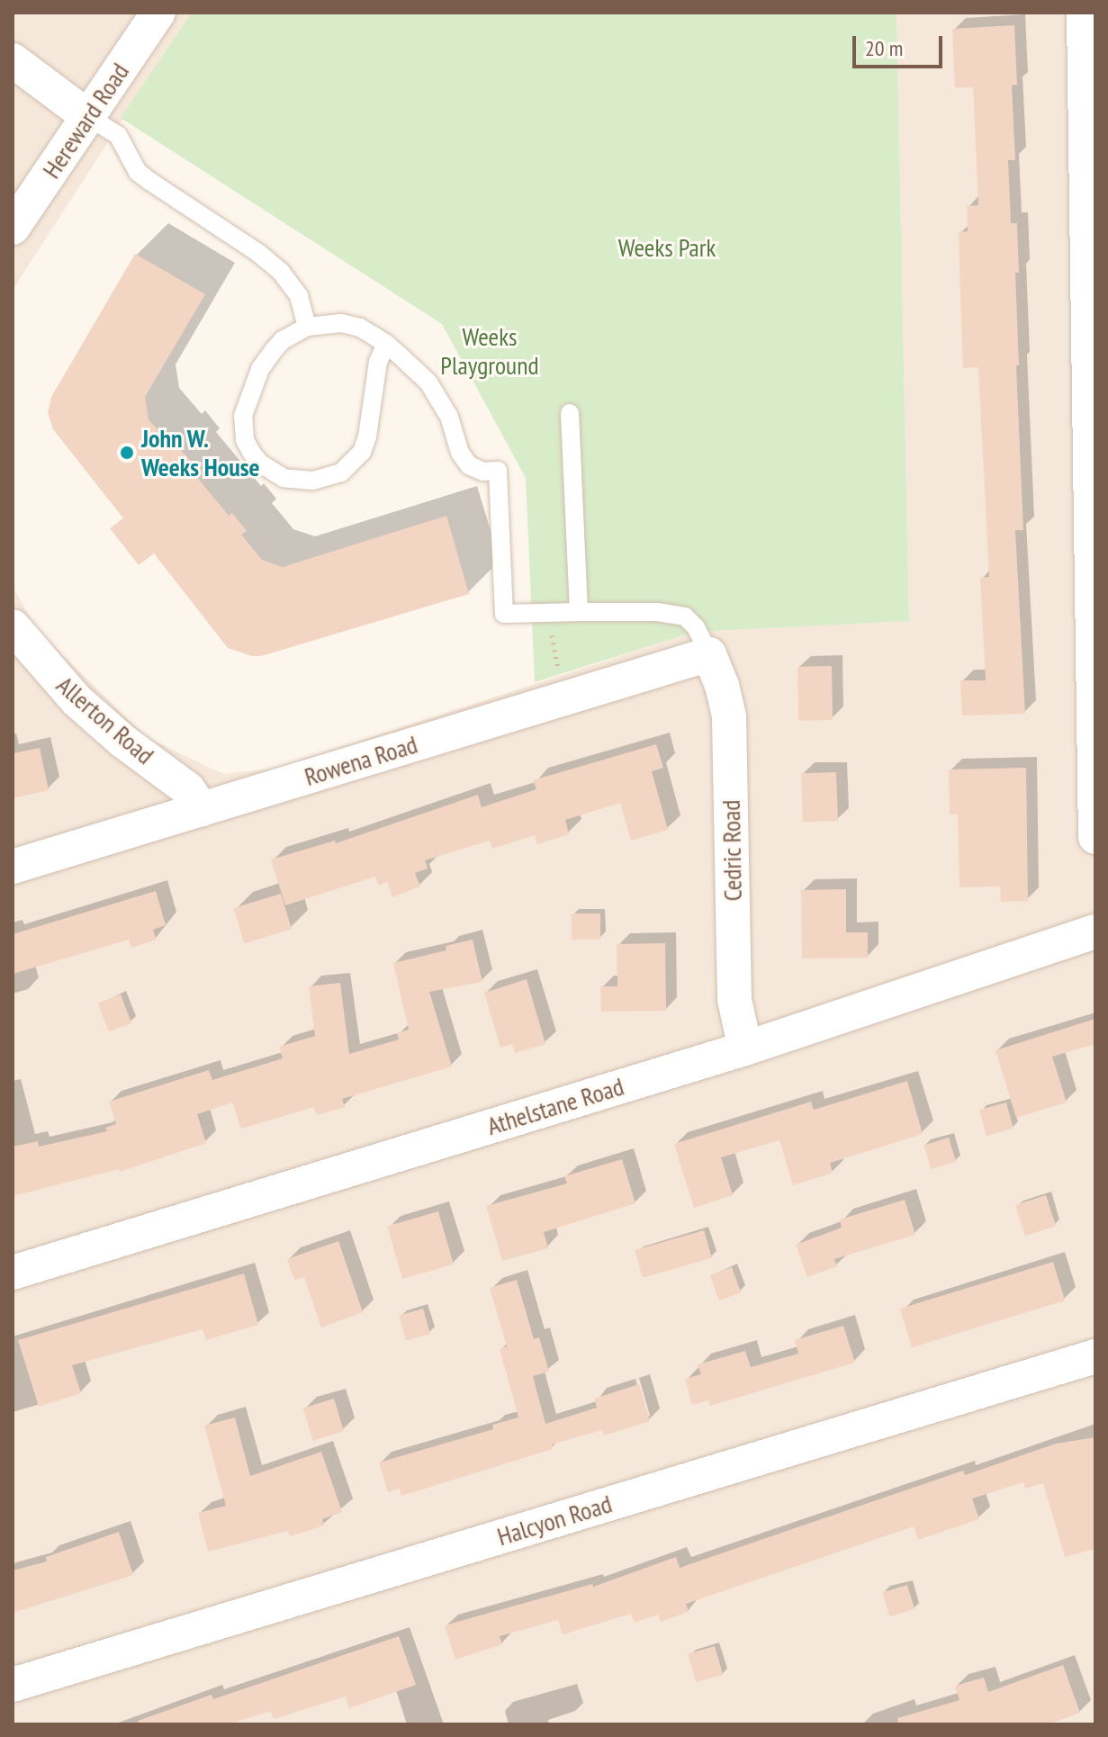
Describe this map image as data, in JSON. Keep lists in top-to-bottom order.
{
  "streets": {
    "street": [
      "Hereward Road",
      "Allerton Road",
      "Rowena Road",
      "Cedric Road",
      "Athelstane Road",
      "Halcyon Road"
    ]
  },
  "crossings": [
    ["Allerton Road", "Rowena Road"],
    ["Rowena Road", "Cedric Road"],
    ["Cedric Road", "Athelstane Road"]
  ],
  "parks": ["Weeks Park", "Weeks Playground"],
  "places": ["John W. Weeks House"],
  "scale_bar": "20 m"
}
